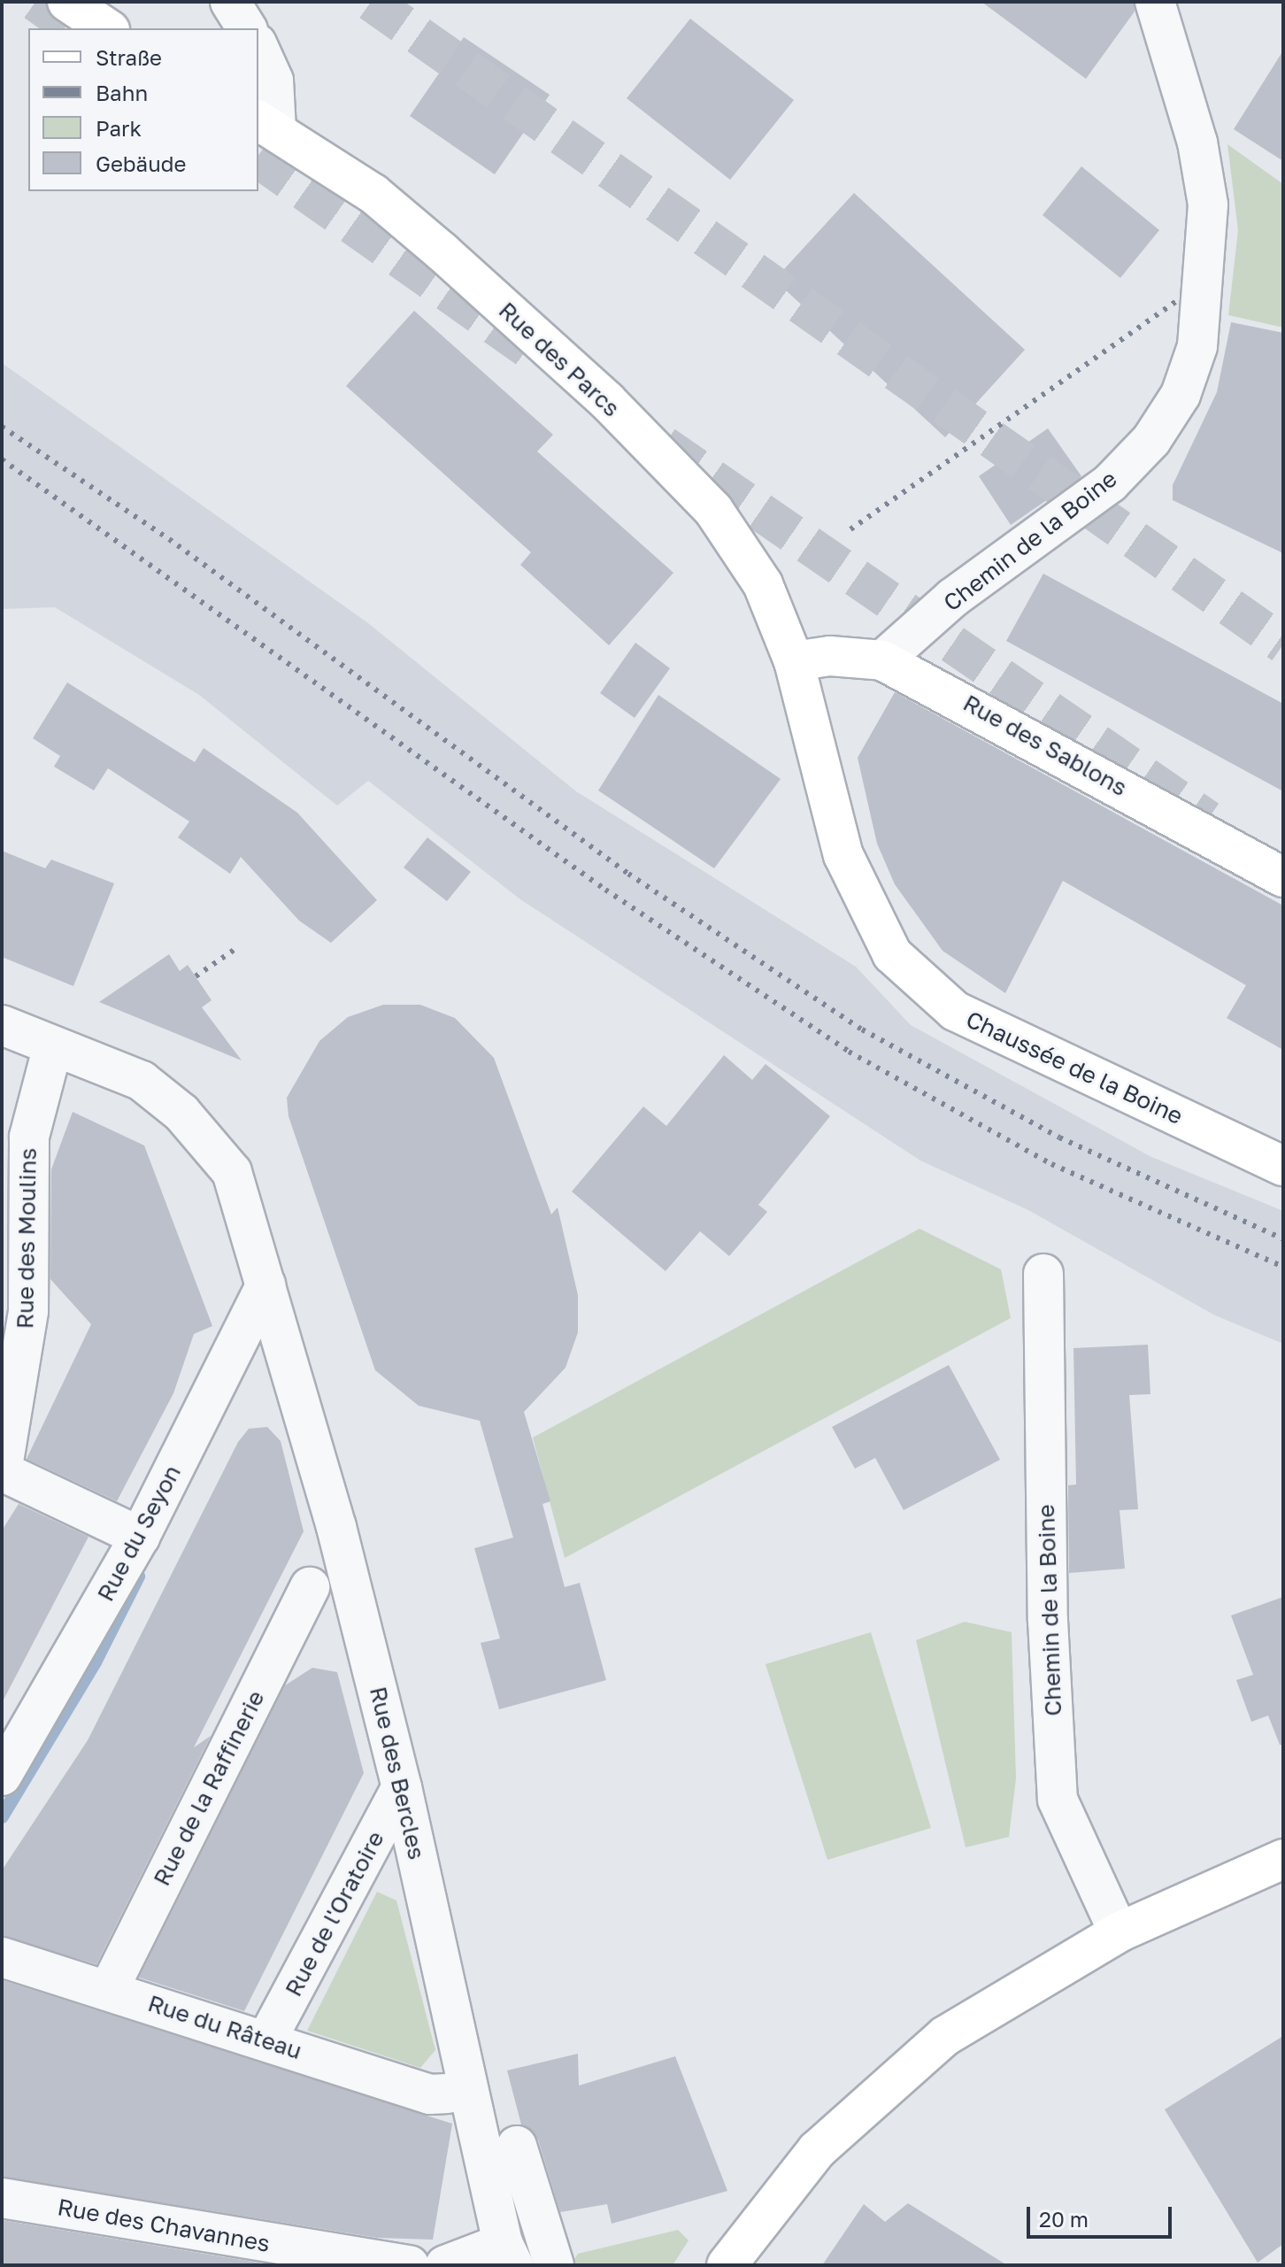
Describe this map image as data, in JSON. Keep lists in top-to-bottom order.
{
  "streets": {
    "main road": ["Rue des Parcs", "Rue des Sablons", "Chaussée de la Boine"],
    "street": [
      "Chemin de la Boine",
      "Rue des Moulins",
      "Rue du Seyon",
      "Rue des Bercles",
      "Rue de la Raffinerie",
      "Rue de l'Oratoire",
      "Rue du Râteau",
      "Rue des Chavannes"
    ]
  },
  "crossings": [
    ["Rue des Parcs", "Rue des Sablons"],
    ["Rue des Parcs", "Chaussée de la Boine"],
    ["Chemin de la Boine", "Rue des Sablons"],
    ["Rue des Sablons", "Chaussée de la Boine"],
    ["Rue des Moulins", "Rue des Bercles"],
    ["Rue du Seyon", "Rue des Bercles"],
    ["Rue des Bercles", "Rue de l'Oratoire"],
    ["Rue de la Raffinerie", "Rue du Râteau"],
    ["Rue de l'Oratoire", "Rue du Râteau"]
  ],
  "legend": [
    "Straße",
    "Bahn",
    "Park",
    "Gebäude"
  ],
  "scale_bar": "20 m"
}
